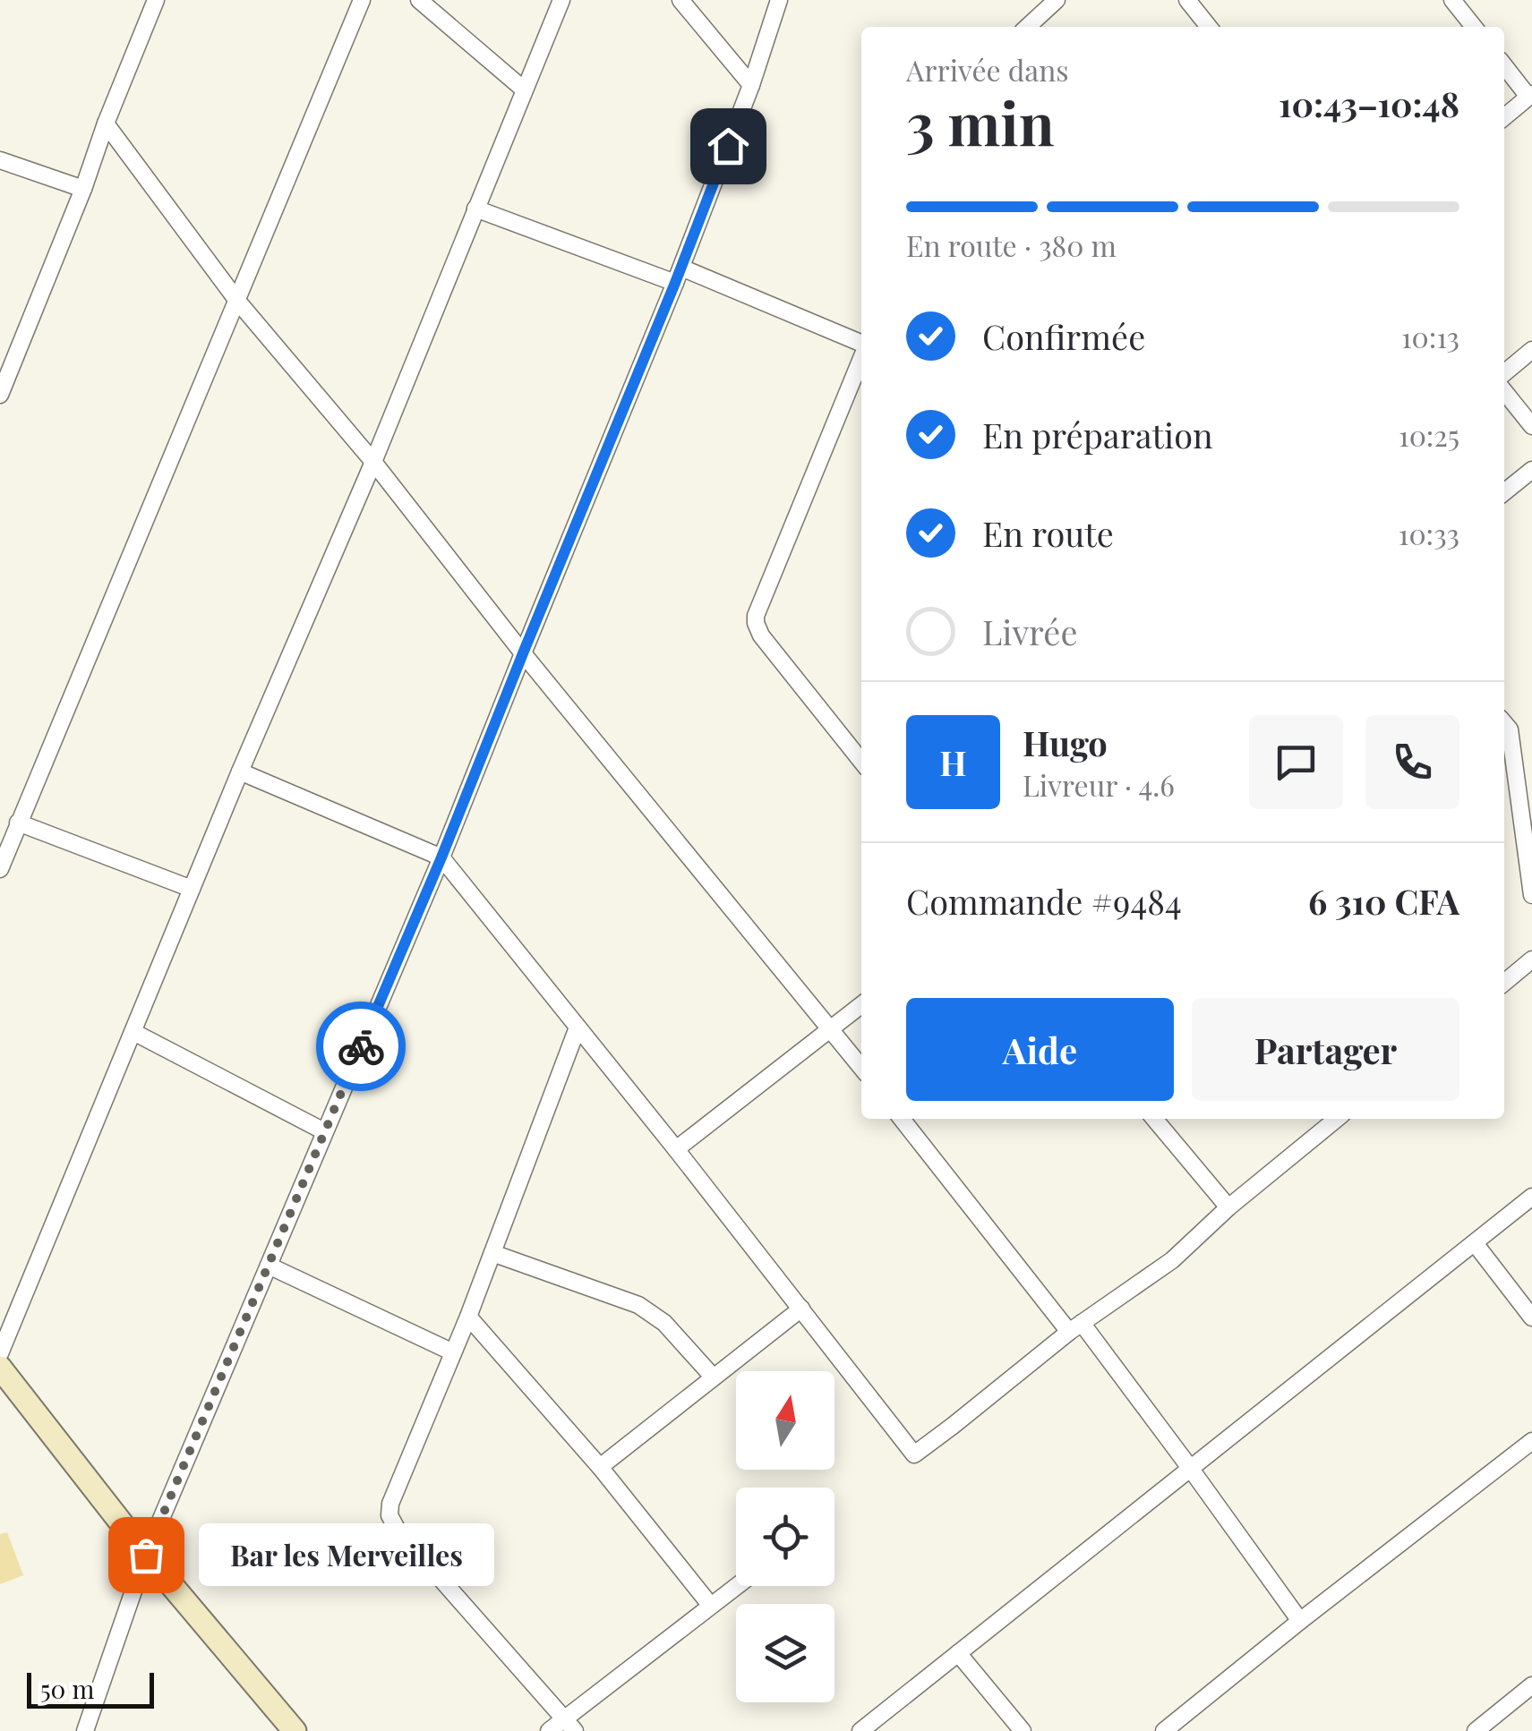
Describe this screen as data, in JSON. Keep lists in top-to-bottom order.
{
  "places": ["Bar les Merveilles"],
  "scale_bar": "50 m",
  "north": "top",
  "page": {
    "heading": ["3 min", "Arrivée dans", "10:43–10:48"],
    "panel": [
      "Hugo",
      "Livreur · 4.6",
      "Commande #9484",
      "6 310 CFA"
    ],
    "bar": "En route · 380 m",
    "list": [
      ["Confirmée", "10:13"],
      ["En préparation", "10:25"],
      ["En route", "10:33"],
      "Livrée"
    ],
    "round": "H",
    "buttons": ["Aide", "Partager"],
    "bubble": "Bar les Merveilles",
    "scale": "50 m"
  }
}
